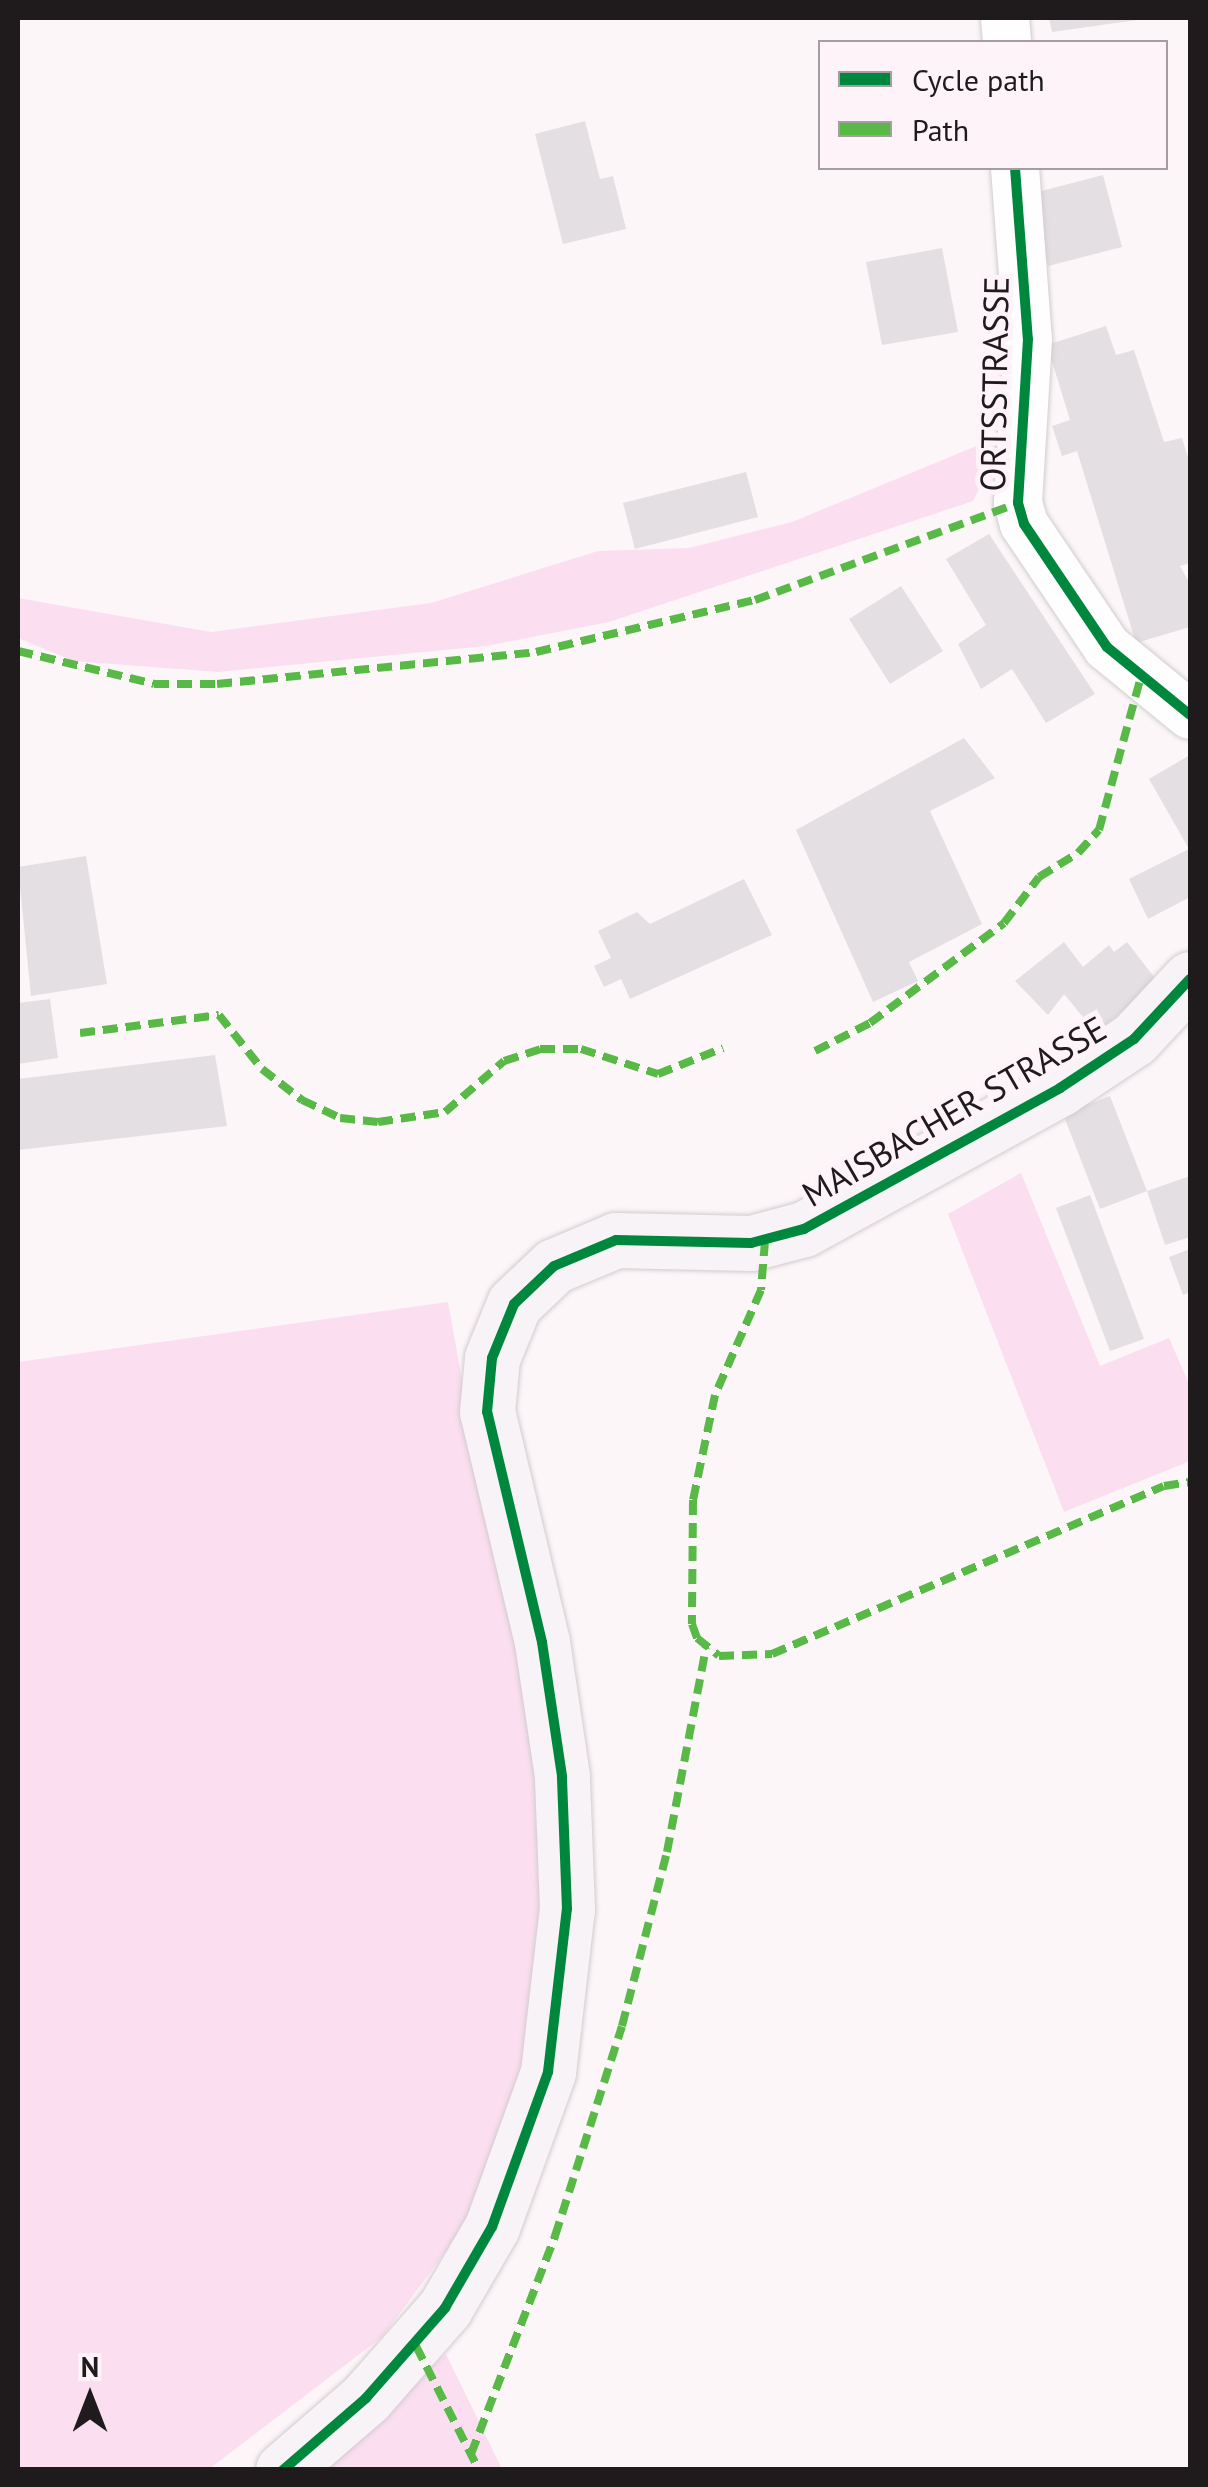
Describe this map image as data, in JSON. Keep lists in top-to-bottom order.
{
  "streets": {
    "street": ["ORTSSTRASSE", "MAISBACHER STRASSE"]
  },
  "legend": ["Cycle path", "Path"],
  "north": "top"
}
